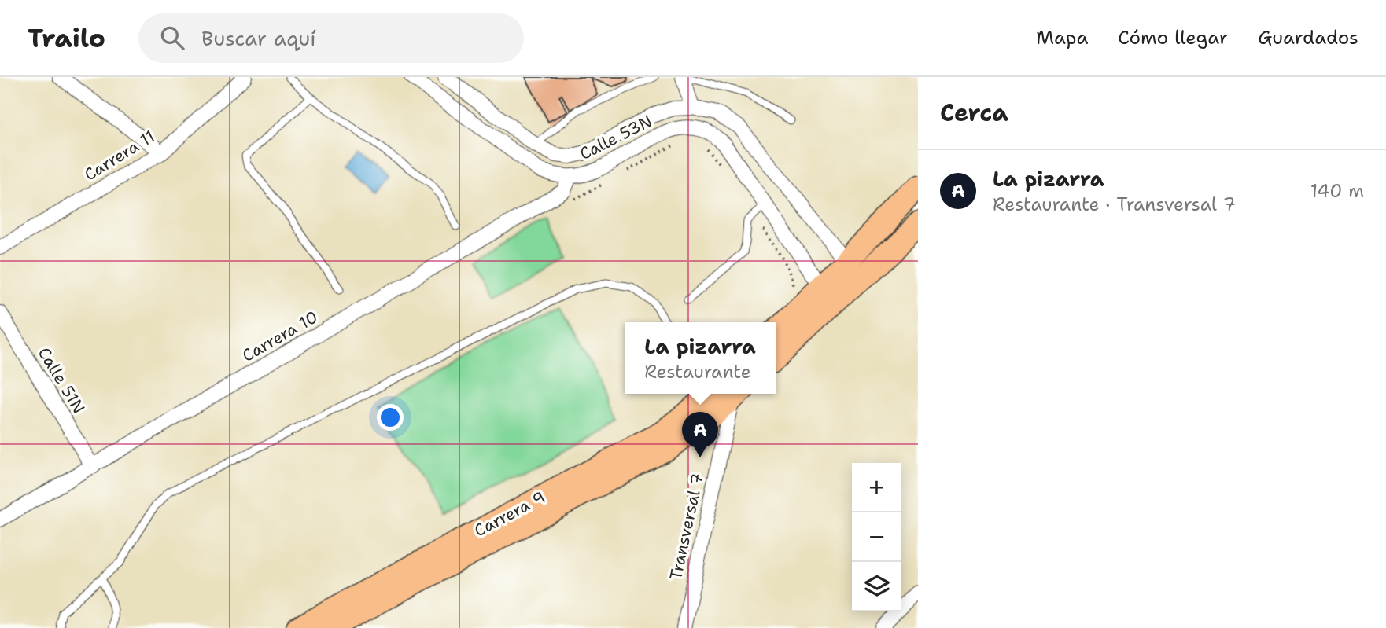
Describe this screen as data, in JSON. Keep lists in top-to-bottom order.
{
  "streets": {
    "main road": ["Carrera 9"],
    "street": [
      "Calle 53N",
      "Carrera 11",
      "Carrera 10",
      "Calle 51N",
      "Transversal 7"
    ]
  },
  "crossings": [
    ["Calle 53N", "Carrera 10"],
    ["Carrera 10", "Calle 51N"]
  ],
  "page": {
    "header": "Trailo",
    "search": "Buscar aquí",
    "nav": ["Mapa", "Cómo llegar", "Guardados"],
    "heading": "Cerca",
    "list": [
      {
        "mark": "A",
        "name": "La pizarra",
        "note": "Restaurante · Transversal 7",
        "value": "140 m"
      }
    ],
    "popup": ["La pizarra", "Restaurante"],
    "pins": "A",
    "map_buttons": ["+", "−"]
  }
}
